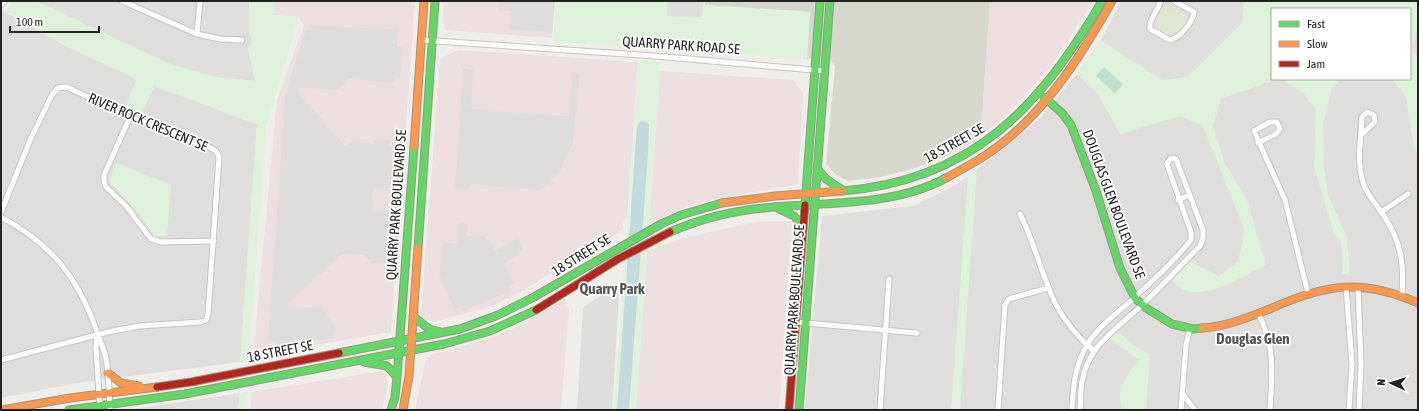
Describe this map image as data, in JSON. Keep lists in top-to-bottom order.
{
  "streets": {
    "main road": ["18 STREET SE", "DOUGLAS GLEN BOULEVARD SE", "QUARRY PARK BOULEVARD SE"],
    "street": ["QUARRY PARK ROAD SE", "RIVER ROCK CRESCENT SE"]
  },
  "crossings": [
    ["QUARRY PARK ROAD SE", "QUARRY PARK BOULEVARD SE"],
    ["18 STREET SE", "DOUGLAS GLEN BOULEVARD SE"],
    ["18 STREET SE", "QUARRY PARK BOULEVARD SE"]
  ],
  "districts": ["Quarry Park", "Douglas Glen"],
  "legend": ["Fast", "Slow", "Jam"],
  "scale_bar": "100 m",
  "north": "left"
}
